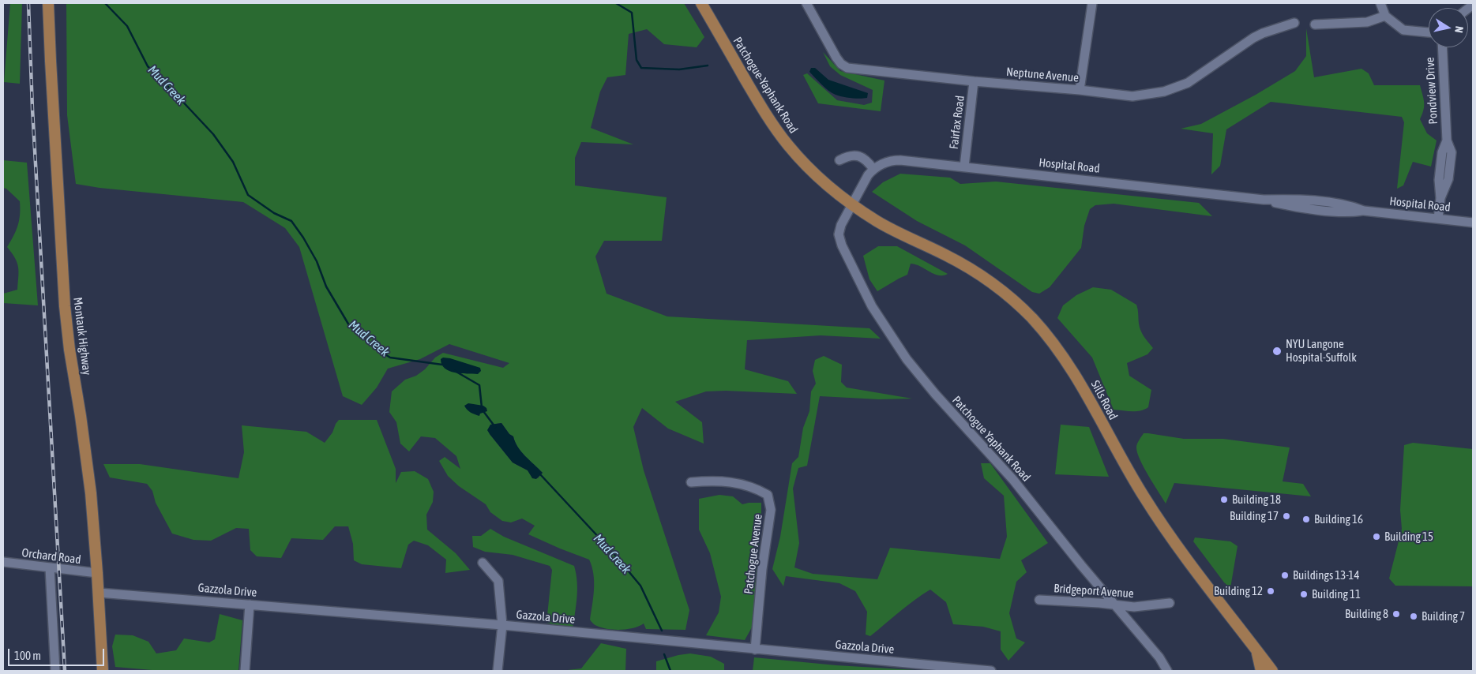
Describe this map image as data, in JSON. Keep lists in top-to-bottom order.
{
  "streets": {
    "main road": ["Patchogue-Yaphank Road", "Montauk Highway", "Sills Road"],
    "street": [
      "Neptune Avenue",
      "Pondview Drive",
      "Fairfax Road",
      "Hospital Road",
      "Patchogue Yaphank Road",
      "Patchogue Avenue",
      "Orchard Road",
      "Gazzola Drive",
      "Bridgeport Avenue"
    ]
  },
  "crossings": [
    ["Neptune Avenue", "Fairfax Road"],
    ["Patchogue-Yaphank Road", "Sills Road"],
    ["Patchogue-Yaphank Road", "Patchogue Yaphank Road"],
    ["Pondview Drive", "Hospital Road"],
    ["Fairfax Road", "Hospital Road"],
    ["Montauk Highway", "Orchard Road"],
    ["Montauk Highway", "Gazzola Drive"],
    ["Sills Road", "Patchogue Yaphank Road"],
    ["Patchogue Yaphank Road", "Bridgeport Avenue"],
    ["Patchogue Avenue", "Gazzola Drive"]
  ],
  "water": ["Mud Creek"],
  "places": [
    "NYU Langone Hospital-Suffolk",
    "Building 18",
    "Building 17",
    "Building 16",
    "Building 15",
    "Buildings 13-14",
    "Building 12",
    "Building 11",
    "Building 8",
    "Building 7"
  ],
  "scale_bar": "100 m",
  "north": "right"
}
